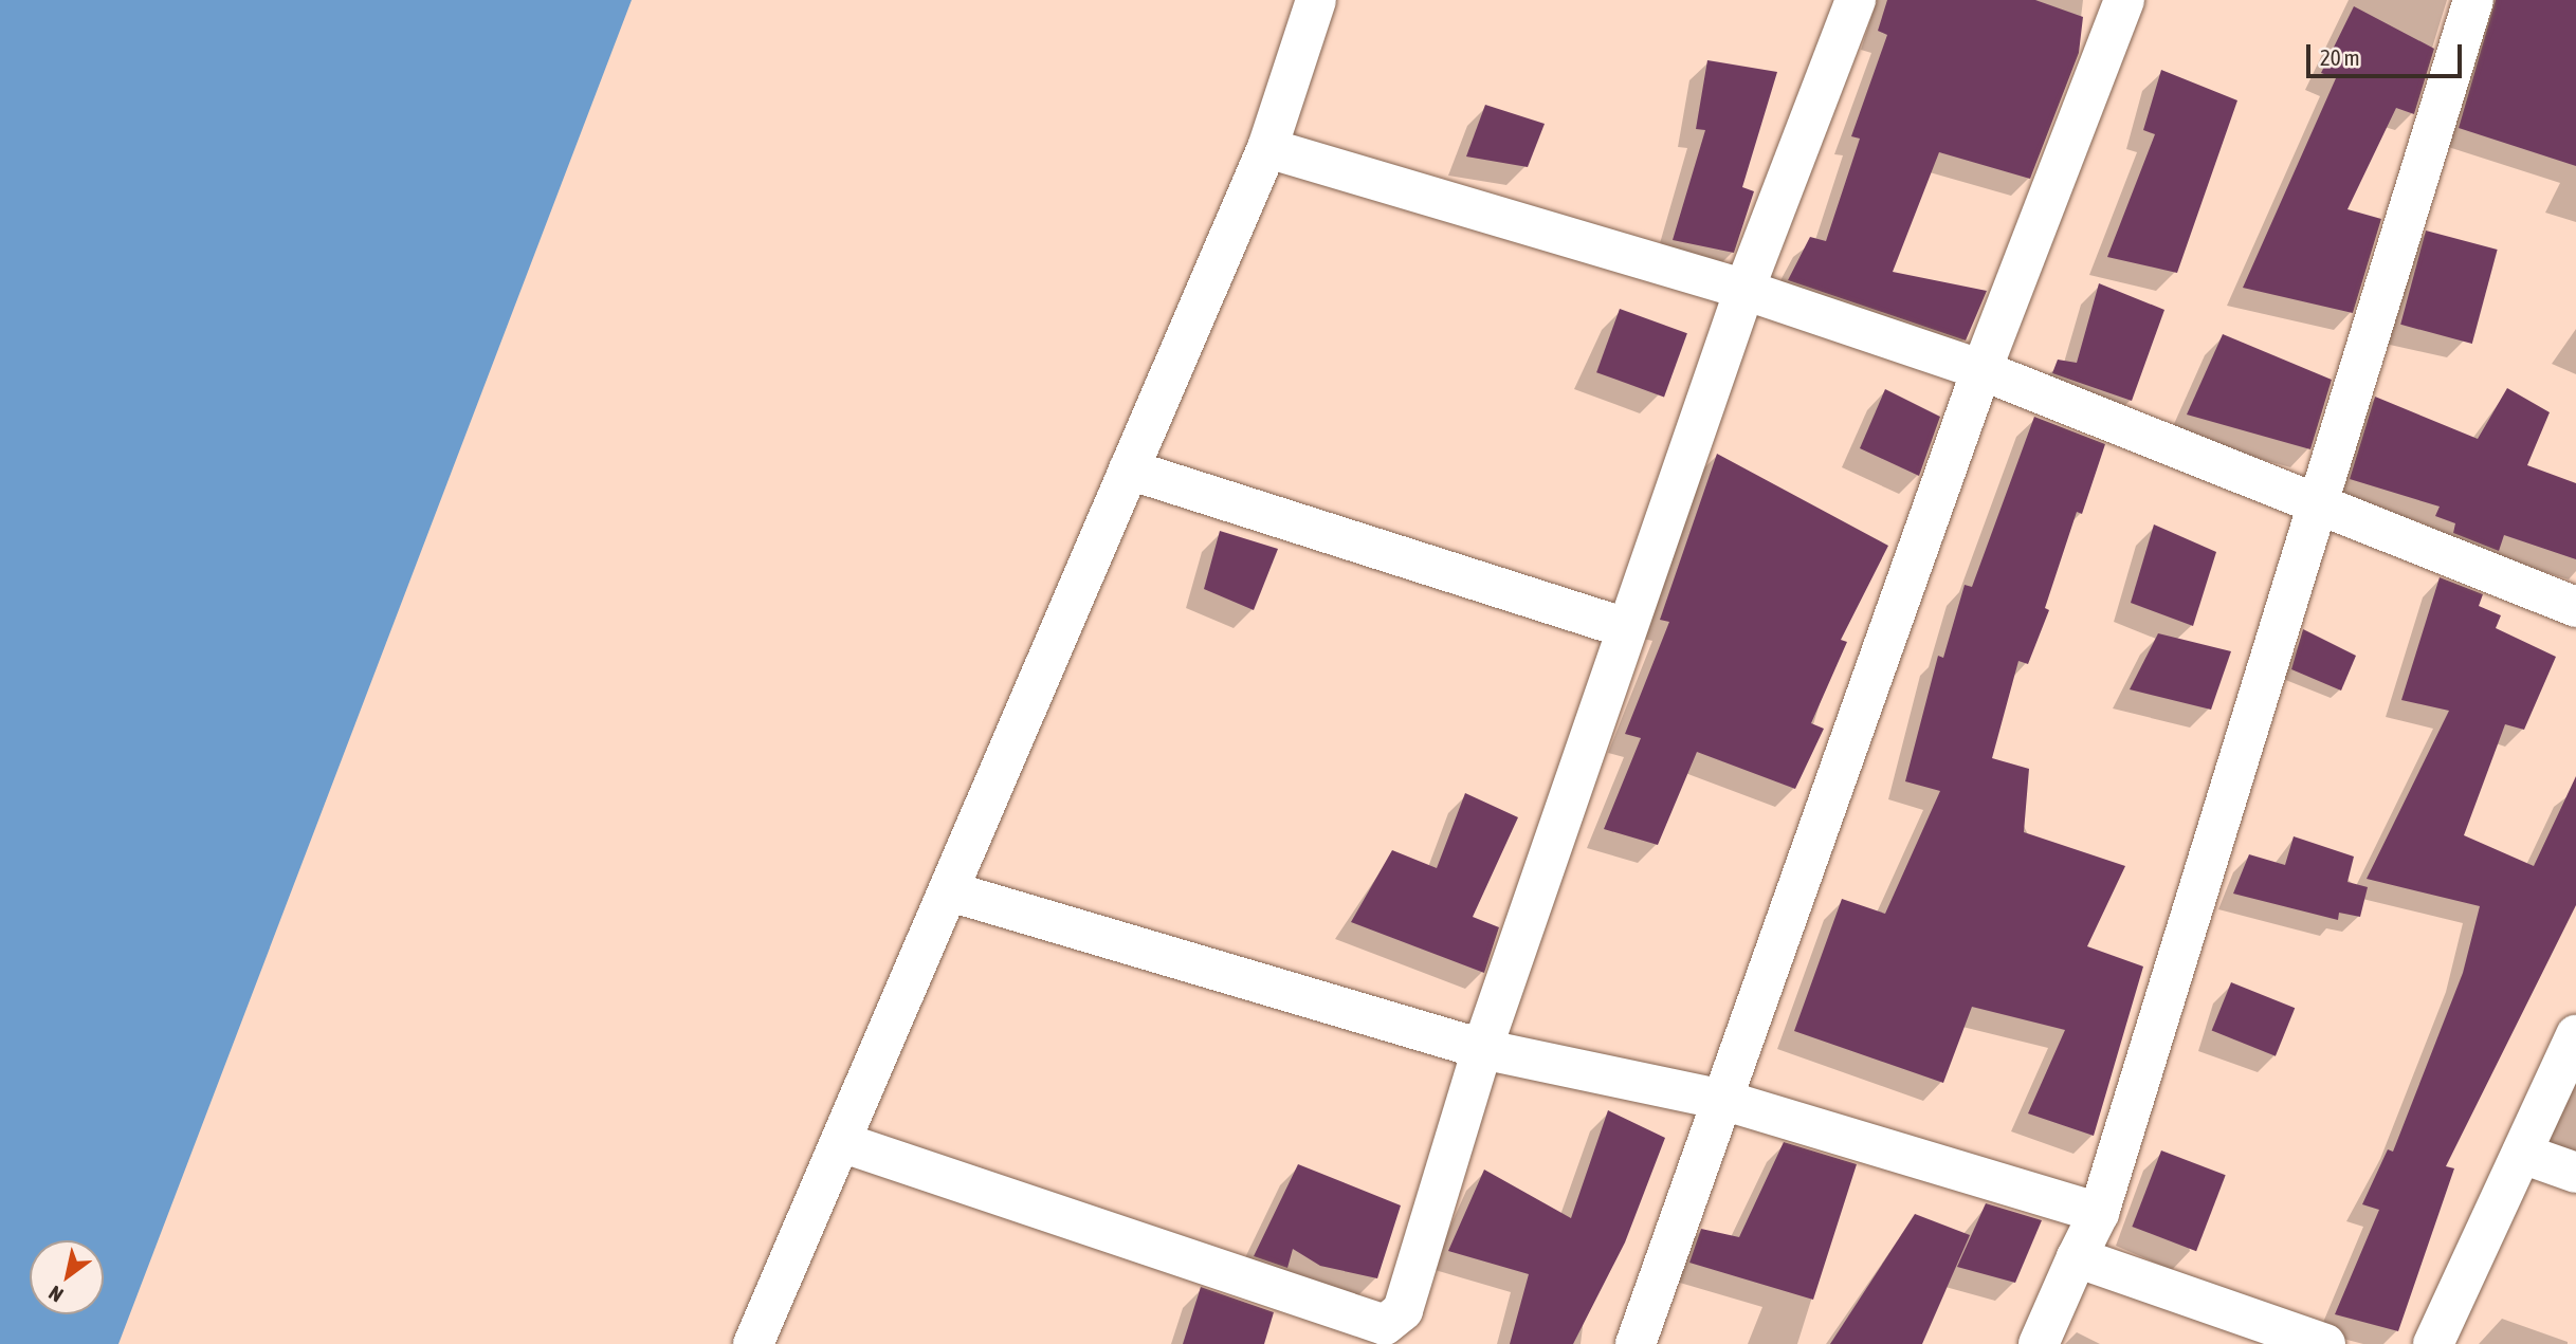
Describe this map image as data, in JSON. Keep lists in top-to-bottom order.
{
  "scale_bar": "20 m",
  "north": "bottom left"
}
